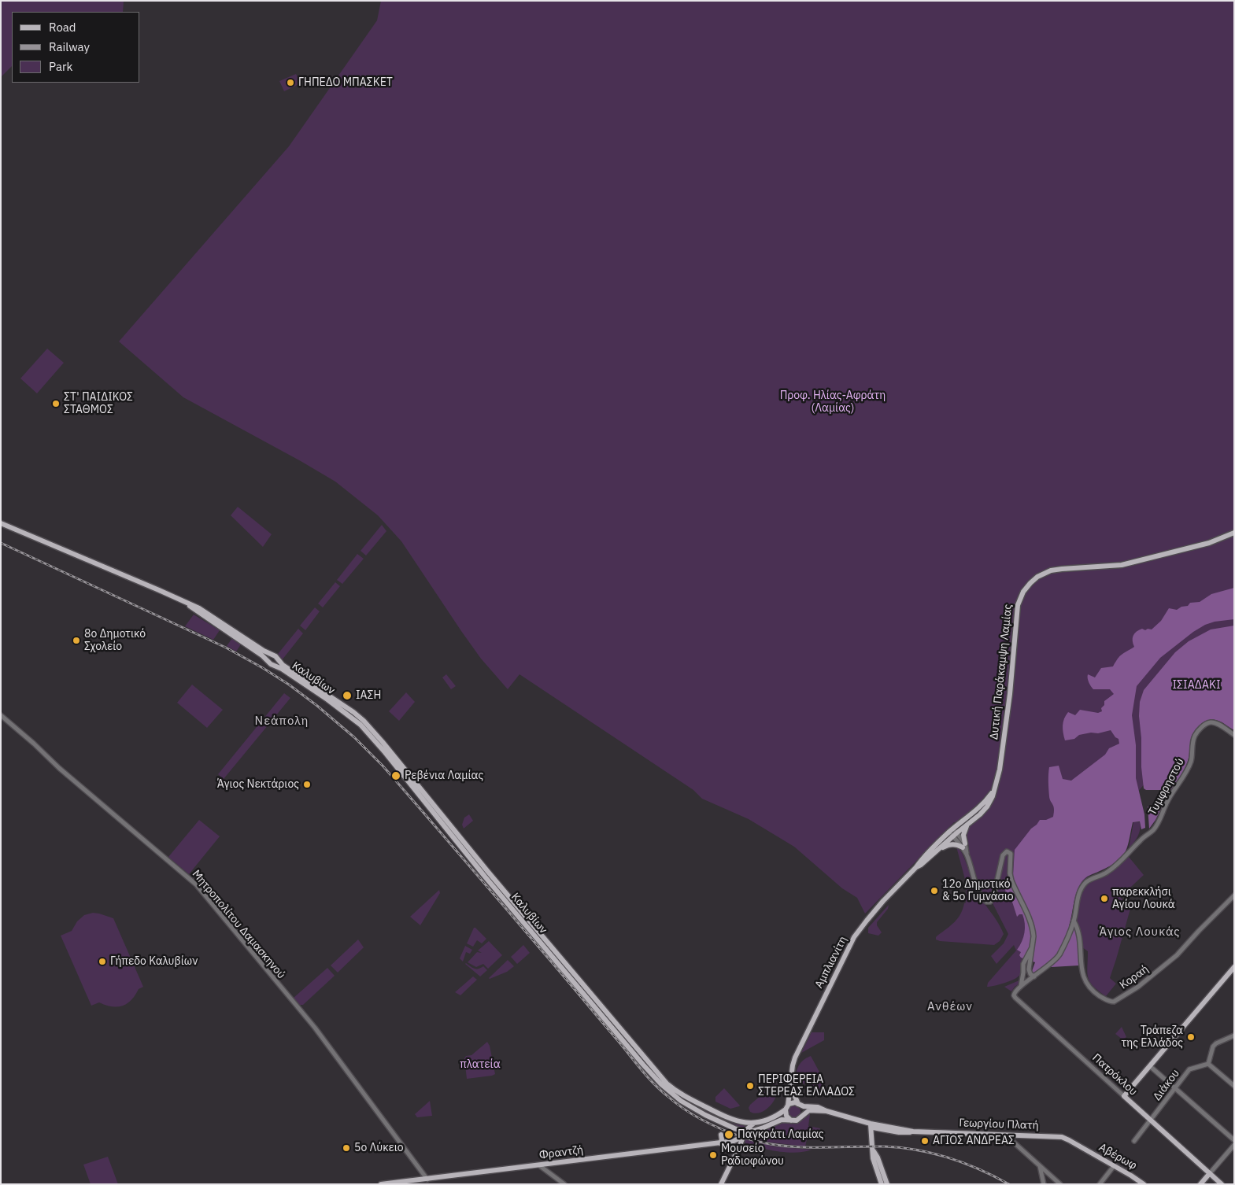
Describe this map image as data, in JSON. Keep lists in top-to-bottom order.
{
  "streets": {
    "main road": [
      "Δυτική Παράκαμψη Λαμίας",
      "Καλυβίων",
      "Αμπλιανίτη",
      "Πατρόκλου",
      "Γεωργίου Πλατή",
      "Φραντζή",
      "Αβέρωφ"
    ],
    "street": [
      "Τυμφρηστού",
      "Μητροπολίτου Δαμασκηνού",
      "Κοραή",
      "Διάκου"
    ]
  },
  "crossings": [
    ["Δυτική Παράκαμψη Λαμίας", "Αμπλιανίτη"],
    ["Καλυβίων", "Αμπλιανίτη"],
    ["Καλυβίων", "Γεωργίου Πλατή"],
    ["Τυμφρηστού", "Κοραή"],
    ["Μητροπολίτου Δαμασκηνού", "Φραντζή"],
    ["Αμπλιανίτη", "Γεωργίου Πλατή"],
    ["Πατρόκλου", "Διάκου"],
    ["Γεωργίου Πλατή", "Αβέρωφ"]
  ],
  "districts": ["Νεάπολη", "Άγιος Λουκάς", "Ανθέων"],
  "parks": ["Προφ. Ηλίας-Αφράτη (Λαμίας)", "ΙΣΙΑΔΑΚΙ", "πλατεία"],
  "places": [
    "ΓΗΠΕΔΟ ΜΠΑΣΚΕΤ",
    "ΣΤ' ΠΑΙΔΙΚΟΣ ΣΤΑΘΜΟΣ",
    "8ο Δημοτικό Σχολείο",
    "ΙΑΣΗ",
    "Ρεβένια Λαμίας",
    "Άγιος Νεκτάριος",
    "12ο Δημοτικό & 5ο Γυμνάσιο",
    "παρεκκλήσι Αγίου Λουκά",
    "Γήπεδο Καλυβίων",
    "Τράπεζα της Ελλάδος",
    "ΠΕΡΙΦΕΡΕΙΑ ΣΤΕΡΕΑΣ ΕΛΛΑΔΟΣ",
    "Παγκράτι Λαμίας",
    "ΑΓΙΟΣ ΑΝΔΡΕΑΣ",
    "5ο Λύκειο",
    "Μουσείο Ραδιοφώνου"
  ],
  "legend": ["Road", "Railway", "Park"]
}
